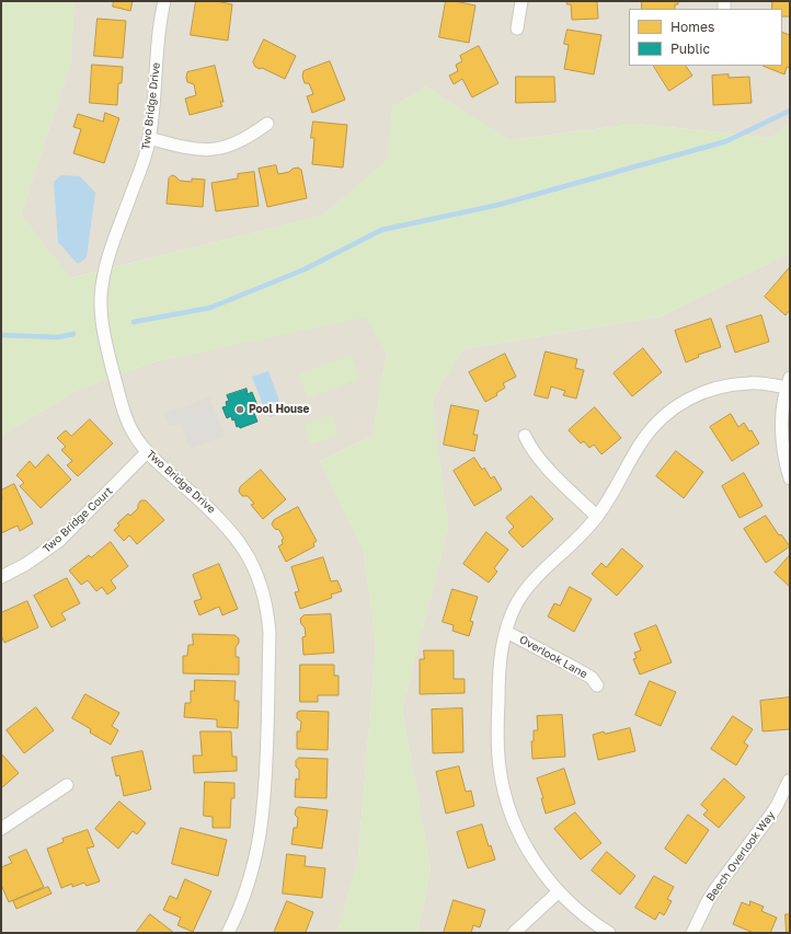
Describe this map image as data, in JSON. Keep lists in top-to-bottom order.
{
  "streets": {
    "street": [
      "Two Bridge Drive",
      "Two Bridge Court",
      "Overlook Lane",
      "Beech Overlook Way"
    ]
  },
  "crossings": [
    ["Two Bridge Drive", "Two Bridge Court"]
  ],
  "places": ["Pool House"],
  "legend": ["Homes", "Public"]
}
